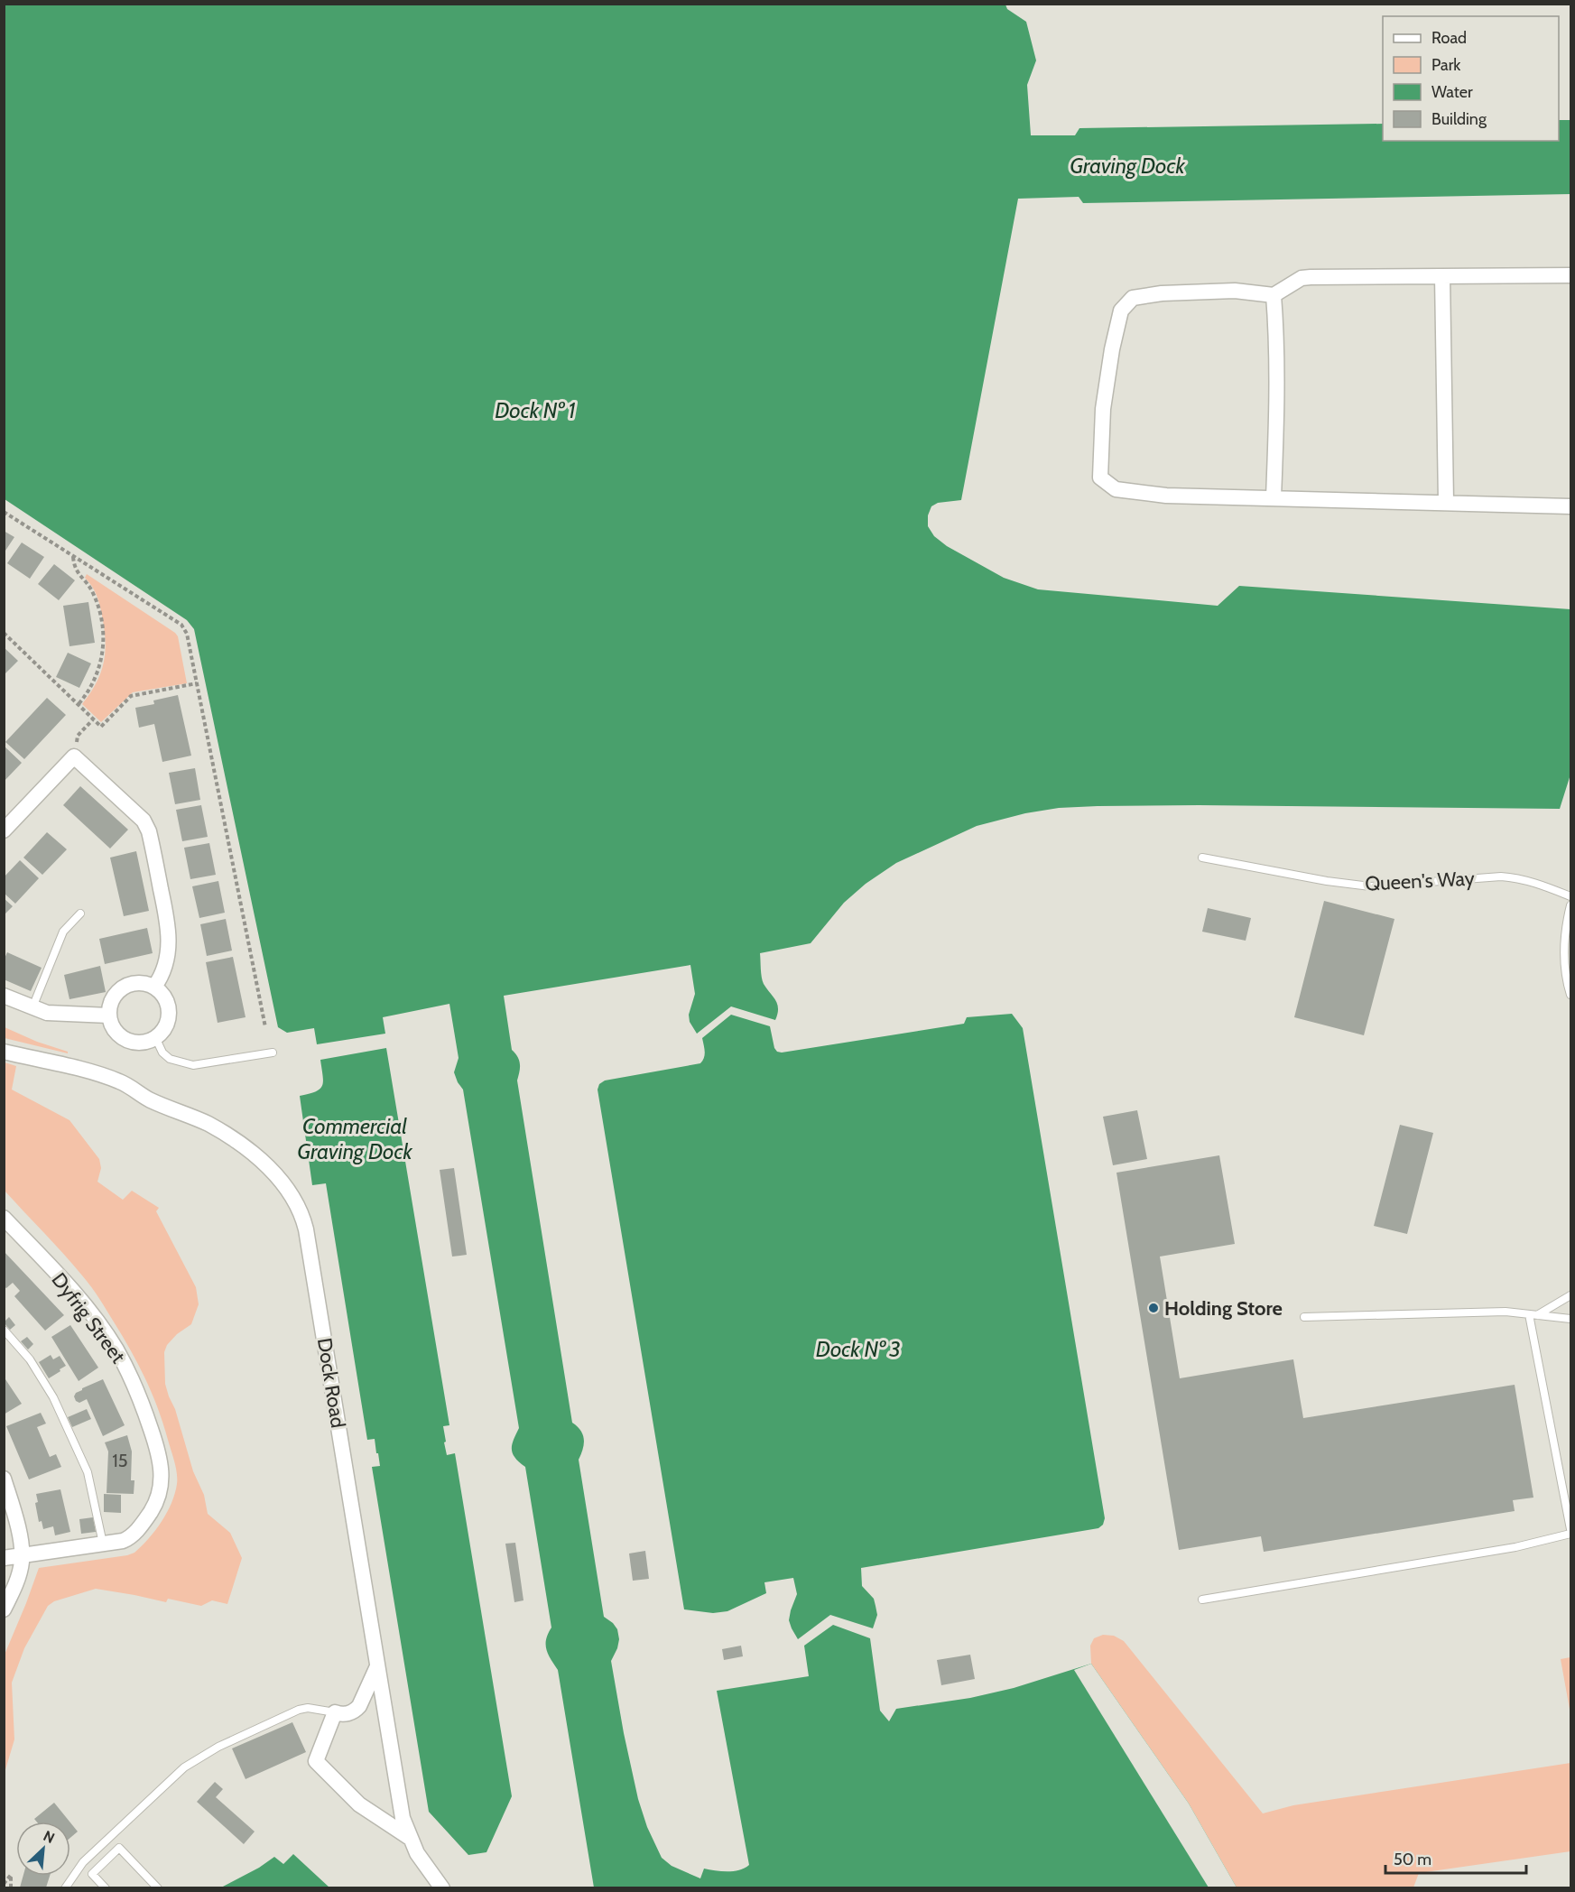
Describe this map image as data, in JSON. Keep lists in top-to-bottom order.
{
  "streets": {
    "street": ["Dyfrig Street", "Dock Road"],
    "lane": ["Queen's Way"]
  },
  "water": [
    "Graving Dock",
    "Dock Nº 1",
    "Commercial Graving Dock",
    "Dock Nº 3"
  ],
  "places": ["Holding Store"],
  "house_numbers": ["15"],
  "legend": [
    "Road",
    "Park",
    "Water",
    "Building"
  ],
  "scale_bar": "50 m",
  "north": "top right"
}
